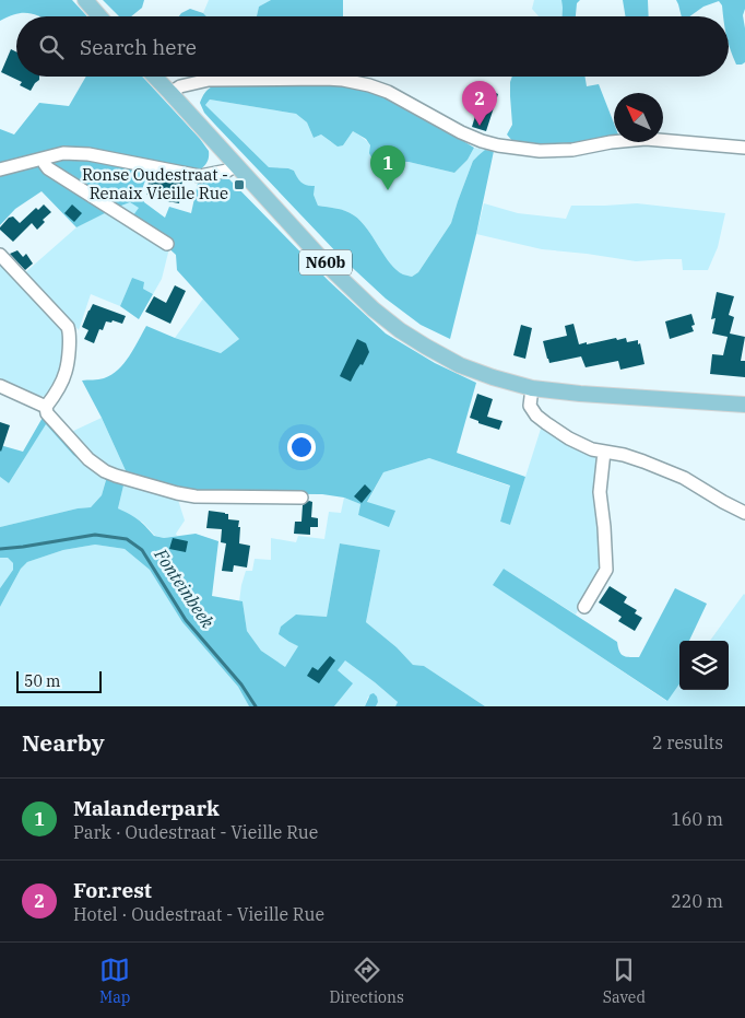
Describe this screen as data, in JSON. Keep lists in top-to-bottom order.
{
  "streets": {
    "main road": ["N60b"]
  },
  "water": ["Fonteinbeek"],
  "places": {
    "transit": ["Ronse Oudestraat - Renaix Vieille Rue"]
  },
  "scale_bar": "50 m",
  "north": "top left",
  "page": {
    "search": "Search here",
    "pins": ["2", "1"],
    "scale": "50 m",
    "heading": ["Nearby", "2 results"],
    "list": [
      {
        "mark": "1",
        "name": "Malanderpark",
        "note": "Park · Oudestraat - Vieille Rue",
        "value": "160 m"
      },
      {
        "mark": "2",
        "name": "For.rest",
        "note": "Hotel · Oudestraat - Vieille Rue",
        "value": "220 m"
      }
    ],
    "nav": ["Map", "Directions", "Saved"]
  }
}
